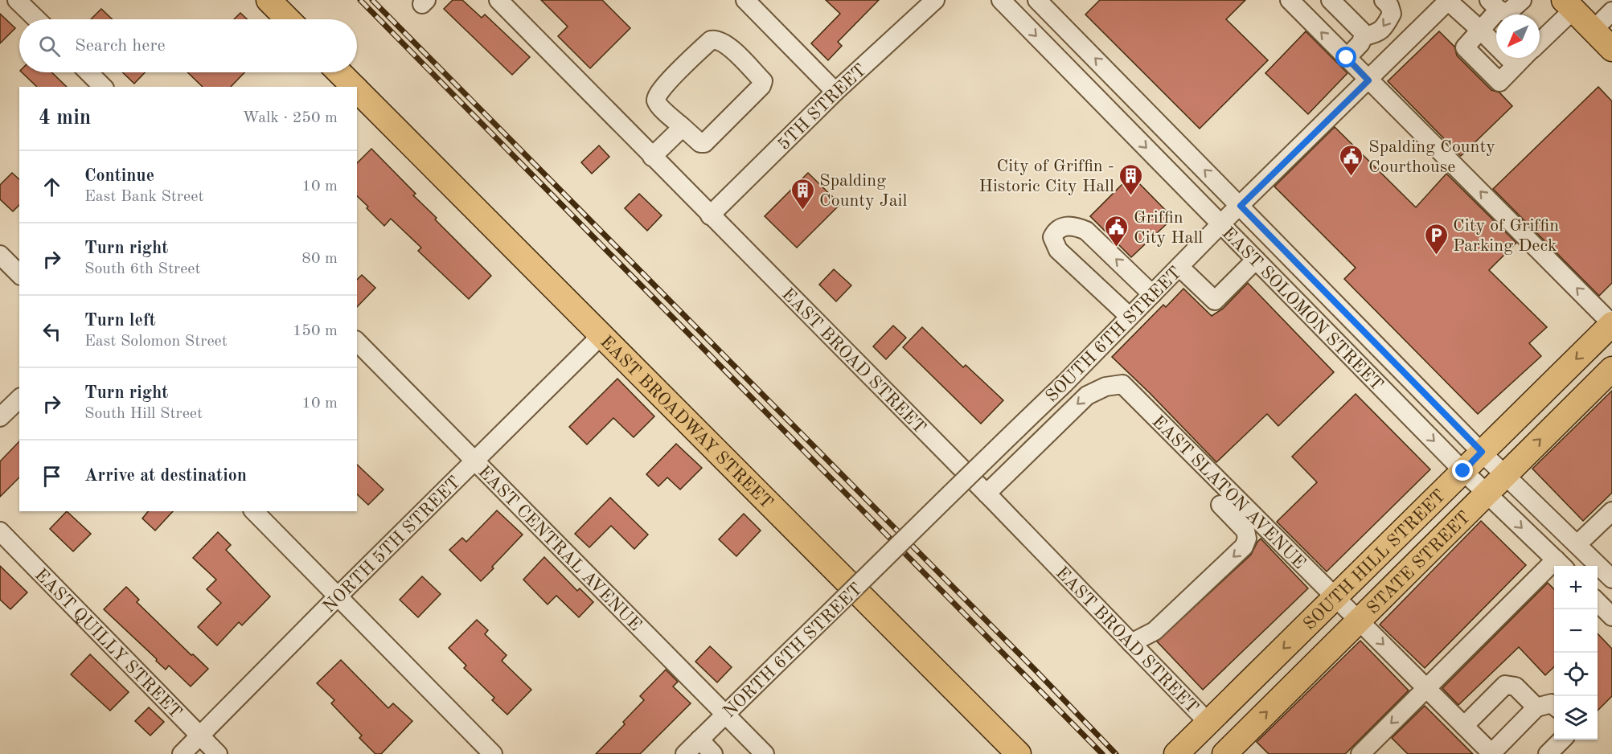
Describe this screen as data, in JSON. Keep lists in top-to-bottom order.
{
  "streets": {
    "main road": ["EAST BROADWAY STREET", "SOUTH HILL STREET", "STATE STREET"],
    "street": [
      "5TH STREET",
      "EAST SOLOMON STREET",
      "SOUTH 6TH STREET",
      "EAST BROAD STREET",
      "EAST SLATON AVENUE",
      "NORTH 5TH STREET",
      "EAST CENTRAL AVENUE",
      "EAST QUILLY STREET",
      "NORTH 6TH STREET"
    ]
  },
  "crossings": [
    ["5TH STREET", "EAST BROAD STREET"],
    ["EAST SOLOMON STREET", "SOUTH 6TH STREET"],
    ["EAST SOLOMON STREET", "SOUTH HILL STREET"],
    ["EAST SOLOMON STREET", "STATE STREET"],
    ["SOUTH 6TH STREET", "NORTH 6TH STREET"],
    ["EAST BROAD STREET", "EAST SLATON AVENUE"],
    ["EAST BROAD STREET", "SOUTH HILL STREET"],
    ["EAST BROADWAY STREET", "NORTH 5TH STREET"],
    ["EAST SLATON AVENUE", "SOUTH HILL STREET"],
    ["EAST SLATON AVENUE", "STATE STREET"],
    ["NORTH 5TH STREET", "EAST CENTRAL AVENUE"],
    ["NORTH 5TH STREET", "EAST QUILLY STREET"],
    ["EAST CENTRAL AVENUE", "NORTH 6TH STREET"]
  ],
  "one_way": ["SOUTH HILL STREET", "STATE STREET"],
  "places": {
    "public building": ["Spalding County Courthouse", "Griffin City Hall"],
    "building": ["City of Griffin - Historic City Hall", "Spalding County Jail"],
    "parking": ["City of Griffin Parking Deck"]
  },
  "north": "bottom left",
  "page": {
    "search": "Search here",
    "heading": ["4 min", "Walk · 250 m"],
    "list": [
      ["Continue", "East Bank Street", "10 m"],
      ["Turn right", "South 6th Street", "80 m"],
      ["Turn left", "East Solomon Street", "150 m"],
      ["Turn right", "South Hill Street", "10 m"],
      "Arrive at destination"
    ],
    "map_buttons": ["+", "−"]
  }
}
